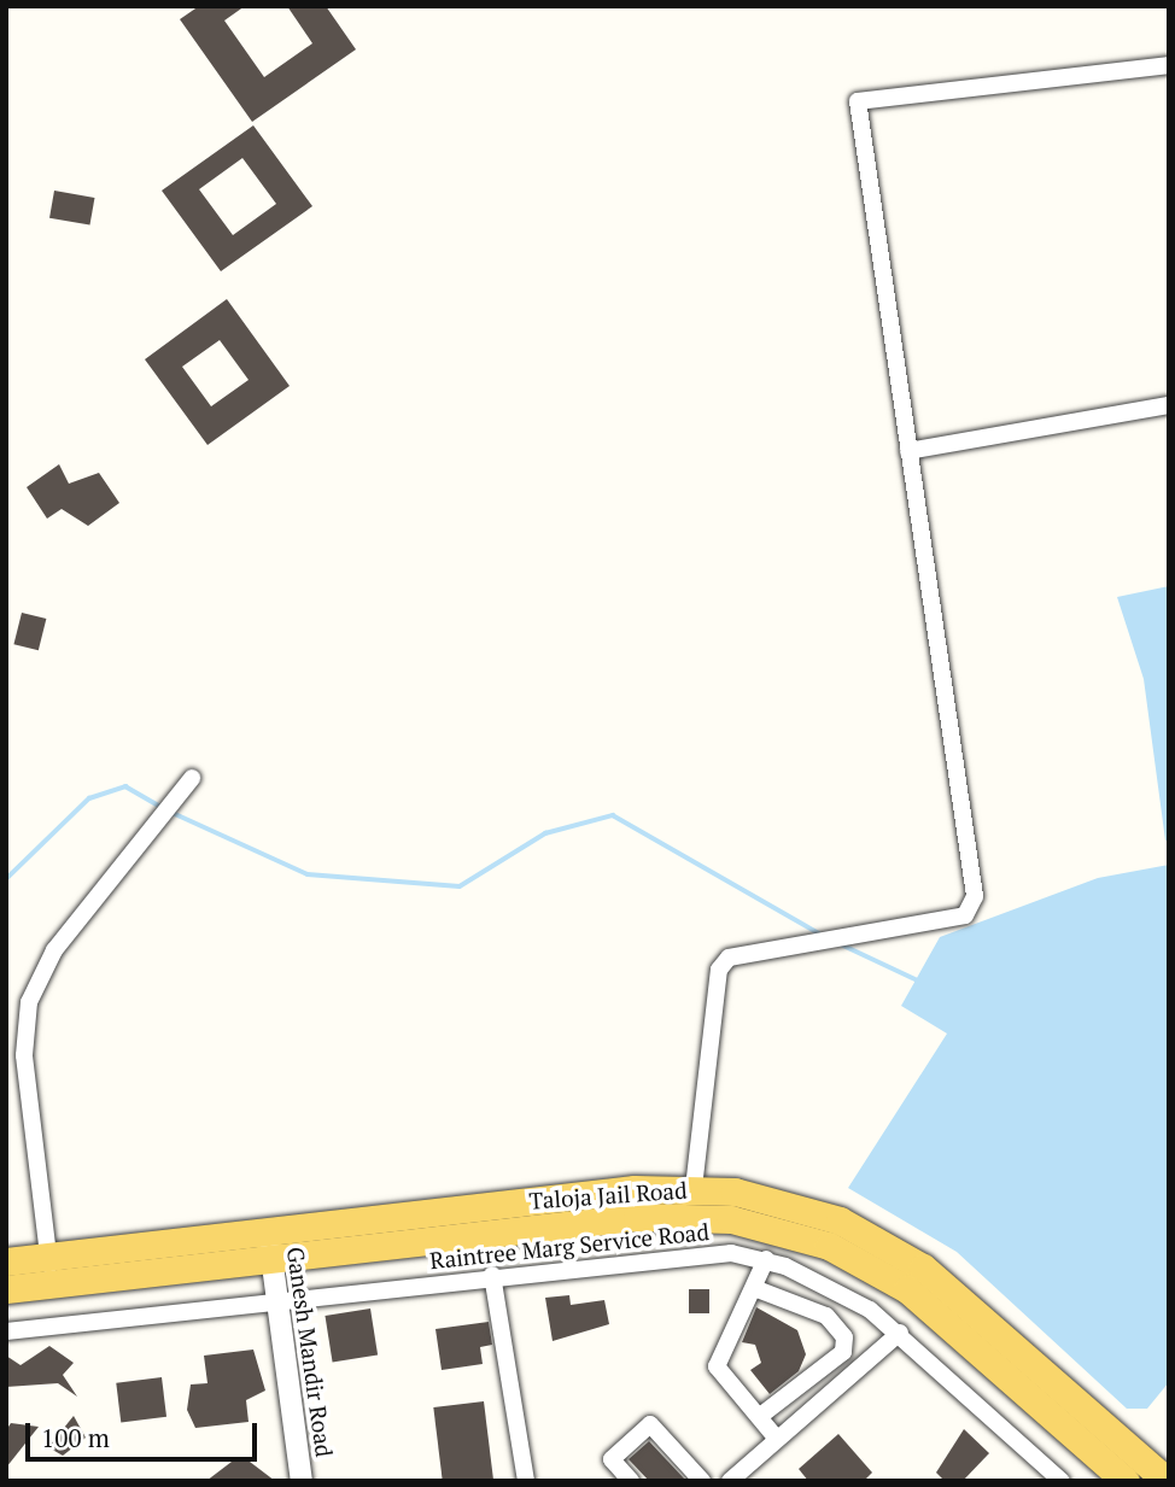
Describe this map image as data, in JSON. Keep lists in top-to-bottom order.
{
  "streets": {
    "main road": ["Taloja Jail Road"],
    "street": ["Raintree Marg Service Road", "Ganesh Mandir Road"]
  },
  "crossings": [
    ["Taloja Jail Road", "Ganesh Mandir Road"],
    ["Raintree Marg Service Road", "Ganesh Mandir Road"]
  ],
  "scale_bar": "100 m"
}
